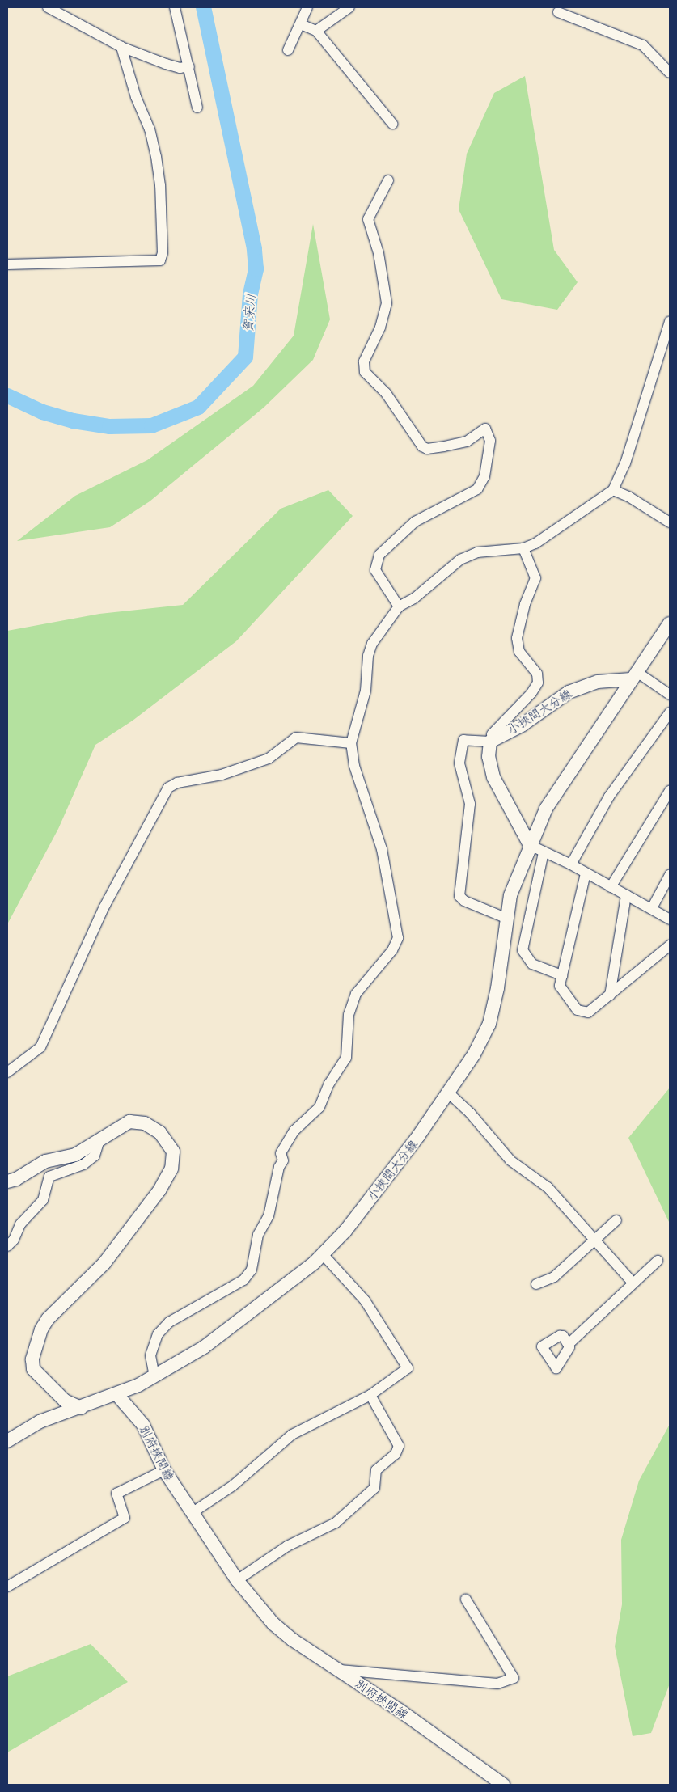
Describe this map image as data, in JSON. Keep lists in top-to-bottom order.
{
  "streets": {
    "main road": ["小挾間大分線", "別府挾間線"]
  },
  "crossings": [
    ["小挾間大分線", "別府挾間線"]
  ],
  "water": ["賀来川"]
}
